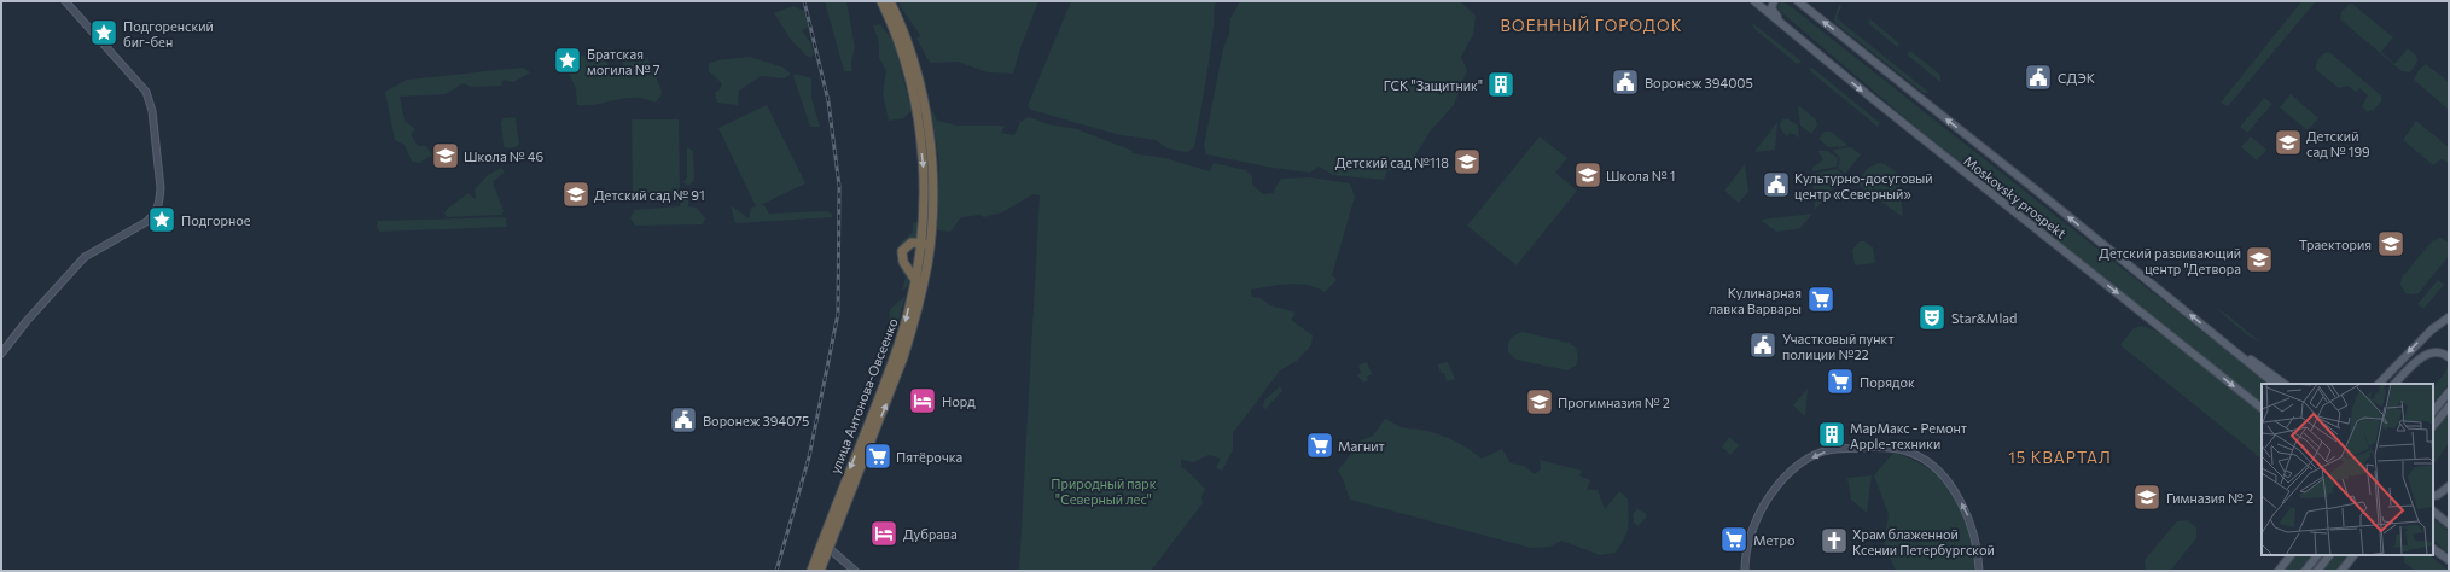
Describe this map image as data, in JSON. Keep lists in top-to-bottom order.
{
  "streets": {
    "highway": ["улица Антонова-Овсеенко"],
    "main road": ["Moskovsky prospekt"]
  },
  "districts": ["ВОЕННЫЙ ГОРОДОК", "15 КВАРТАЛ"],
  "parks": ["Природный парк \"Северный лес\""],
  "places": {
    "place": ["Подгоренский биг-бен", "Братская могила № 7", "Подгорное"],
    "public building": [
      "СДЭК",
      "Воронеж 394005",
      "Культурно-досуговый центр «Северный»",
      "Участковый пункт полиции №22",
      "Воронеж 394075"
    ],
    "building": ["ГСК \"Защитник\"", "МарМакс - Ремонт Apple-техники"],
    "school or university": [
      "Детский сад № 199",
      "Школа № 46",
      "Детский сад №118",
      "Школа № 1",
      "Детский сад № 91",
      "Траектория",
      "Детский развивающий центр \"Детвора",
      "Прогимназия № 2",
      "Гимназия № 2"
    ],
    "supermarket": [
      "Кулинарная лавка Варвары",
      "Порядок",
      "Магнит",
      "Пятёрочка",
      "Метро"
    ],
    "theatre": ["Star&Mlad"],
    "hotel": ["Норд", "Дубрава"],
    "church": ["Храм блаженной Ксении Петербургской"]
  }
}
